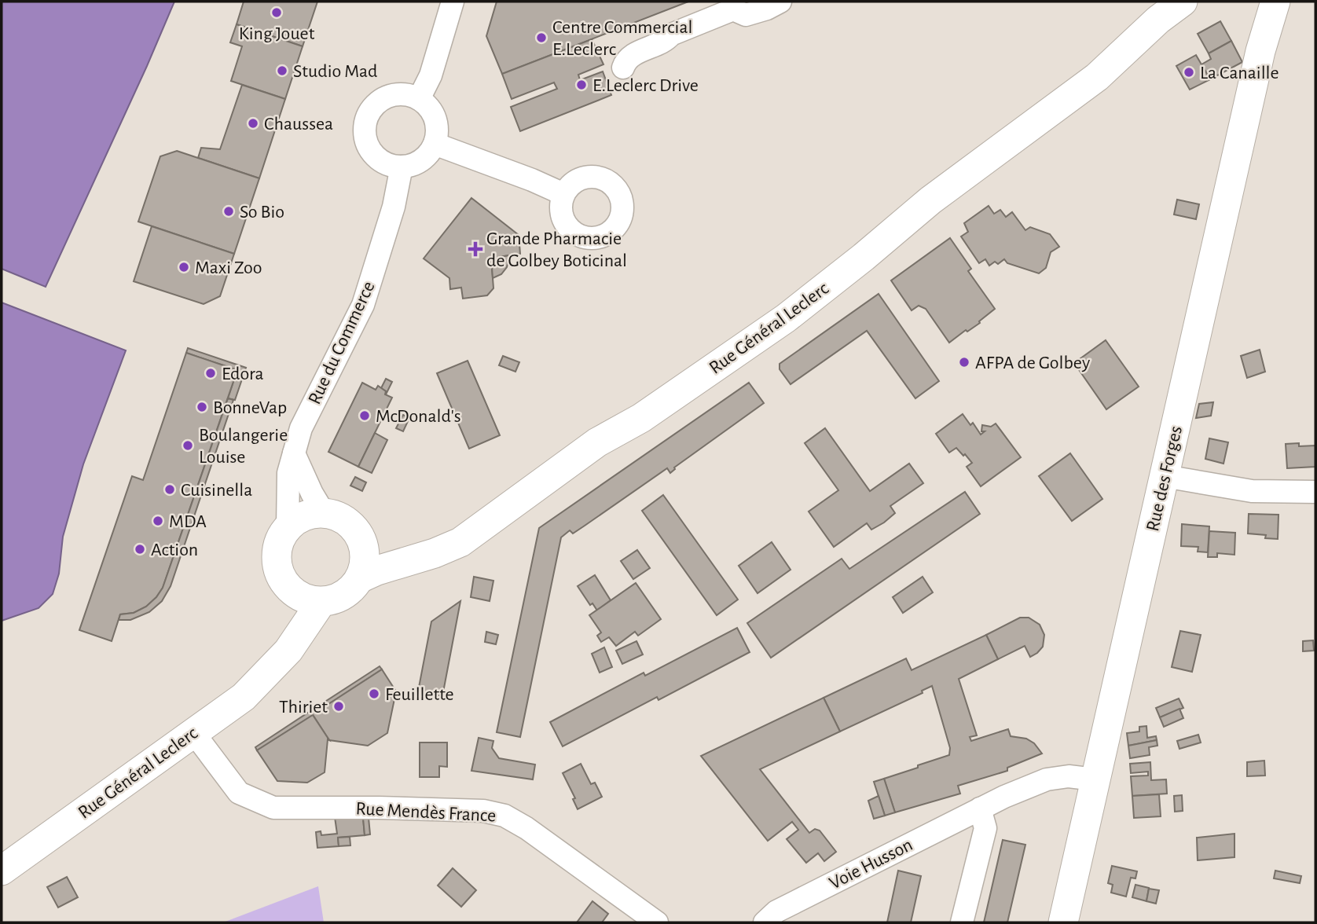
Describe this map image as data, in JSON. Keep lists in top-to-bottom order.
{
  "streets": {
    "main road": ["Rue Général Leclerc", "Rue des Forges"],
    "street": ["Rue du Commerce", "Rue Mendès France", "Voie Husson"]
  },
  "crossings": [
    ["Rue Général Leclerc", "Rue du Commerce"],
    ["Rue Général Leclerc", "Rue Mendès France"],
    ["Rue des Forges", "Voie Husson"]
  ],
  "places": {
    "other": [
      "King Jouet",
      "Centre Commercial E.Leclerc",
      "Studio Mad",
      "La Canaille",
      "E.Leclerc Drive",
      "Chaussea",
      "So Bio",
      "Maxi Zoo",
      "AFPA de Golbey",
      "Edora",
      "BonneVap",
      "McDonald's",
      "Boulangerie Louise",
      "Cuisinella",
      "MDA",
      "Action",
      "Feuillette",
      "Thiriet"
    ],
    "health": ["Grande Pharmacie de Golbey Boticinal"]
  }
}
